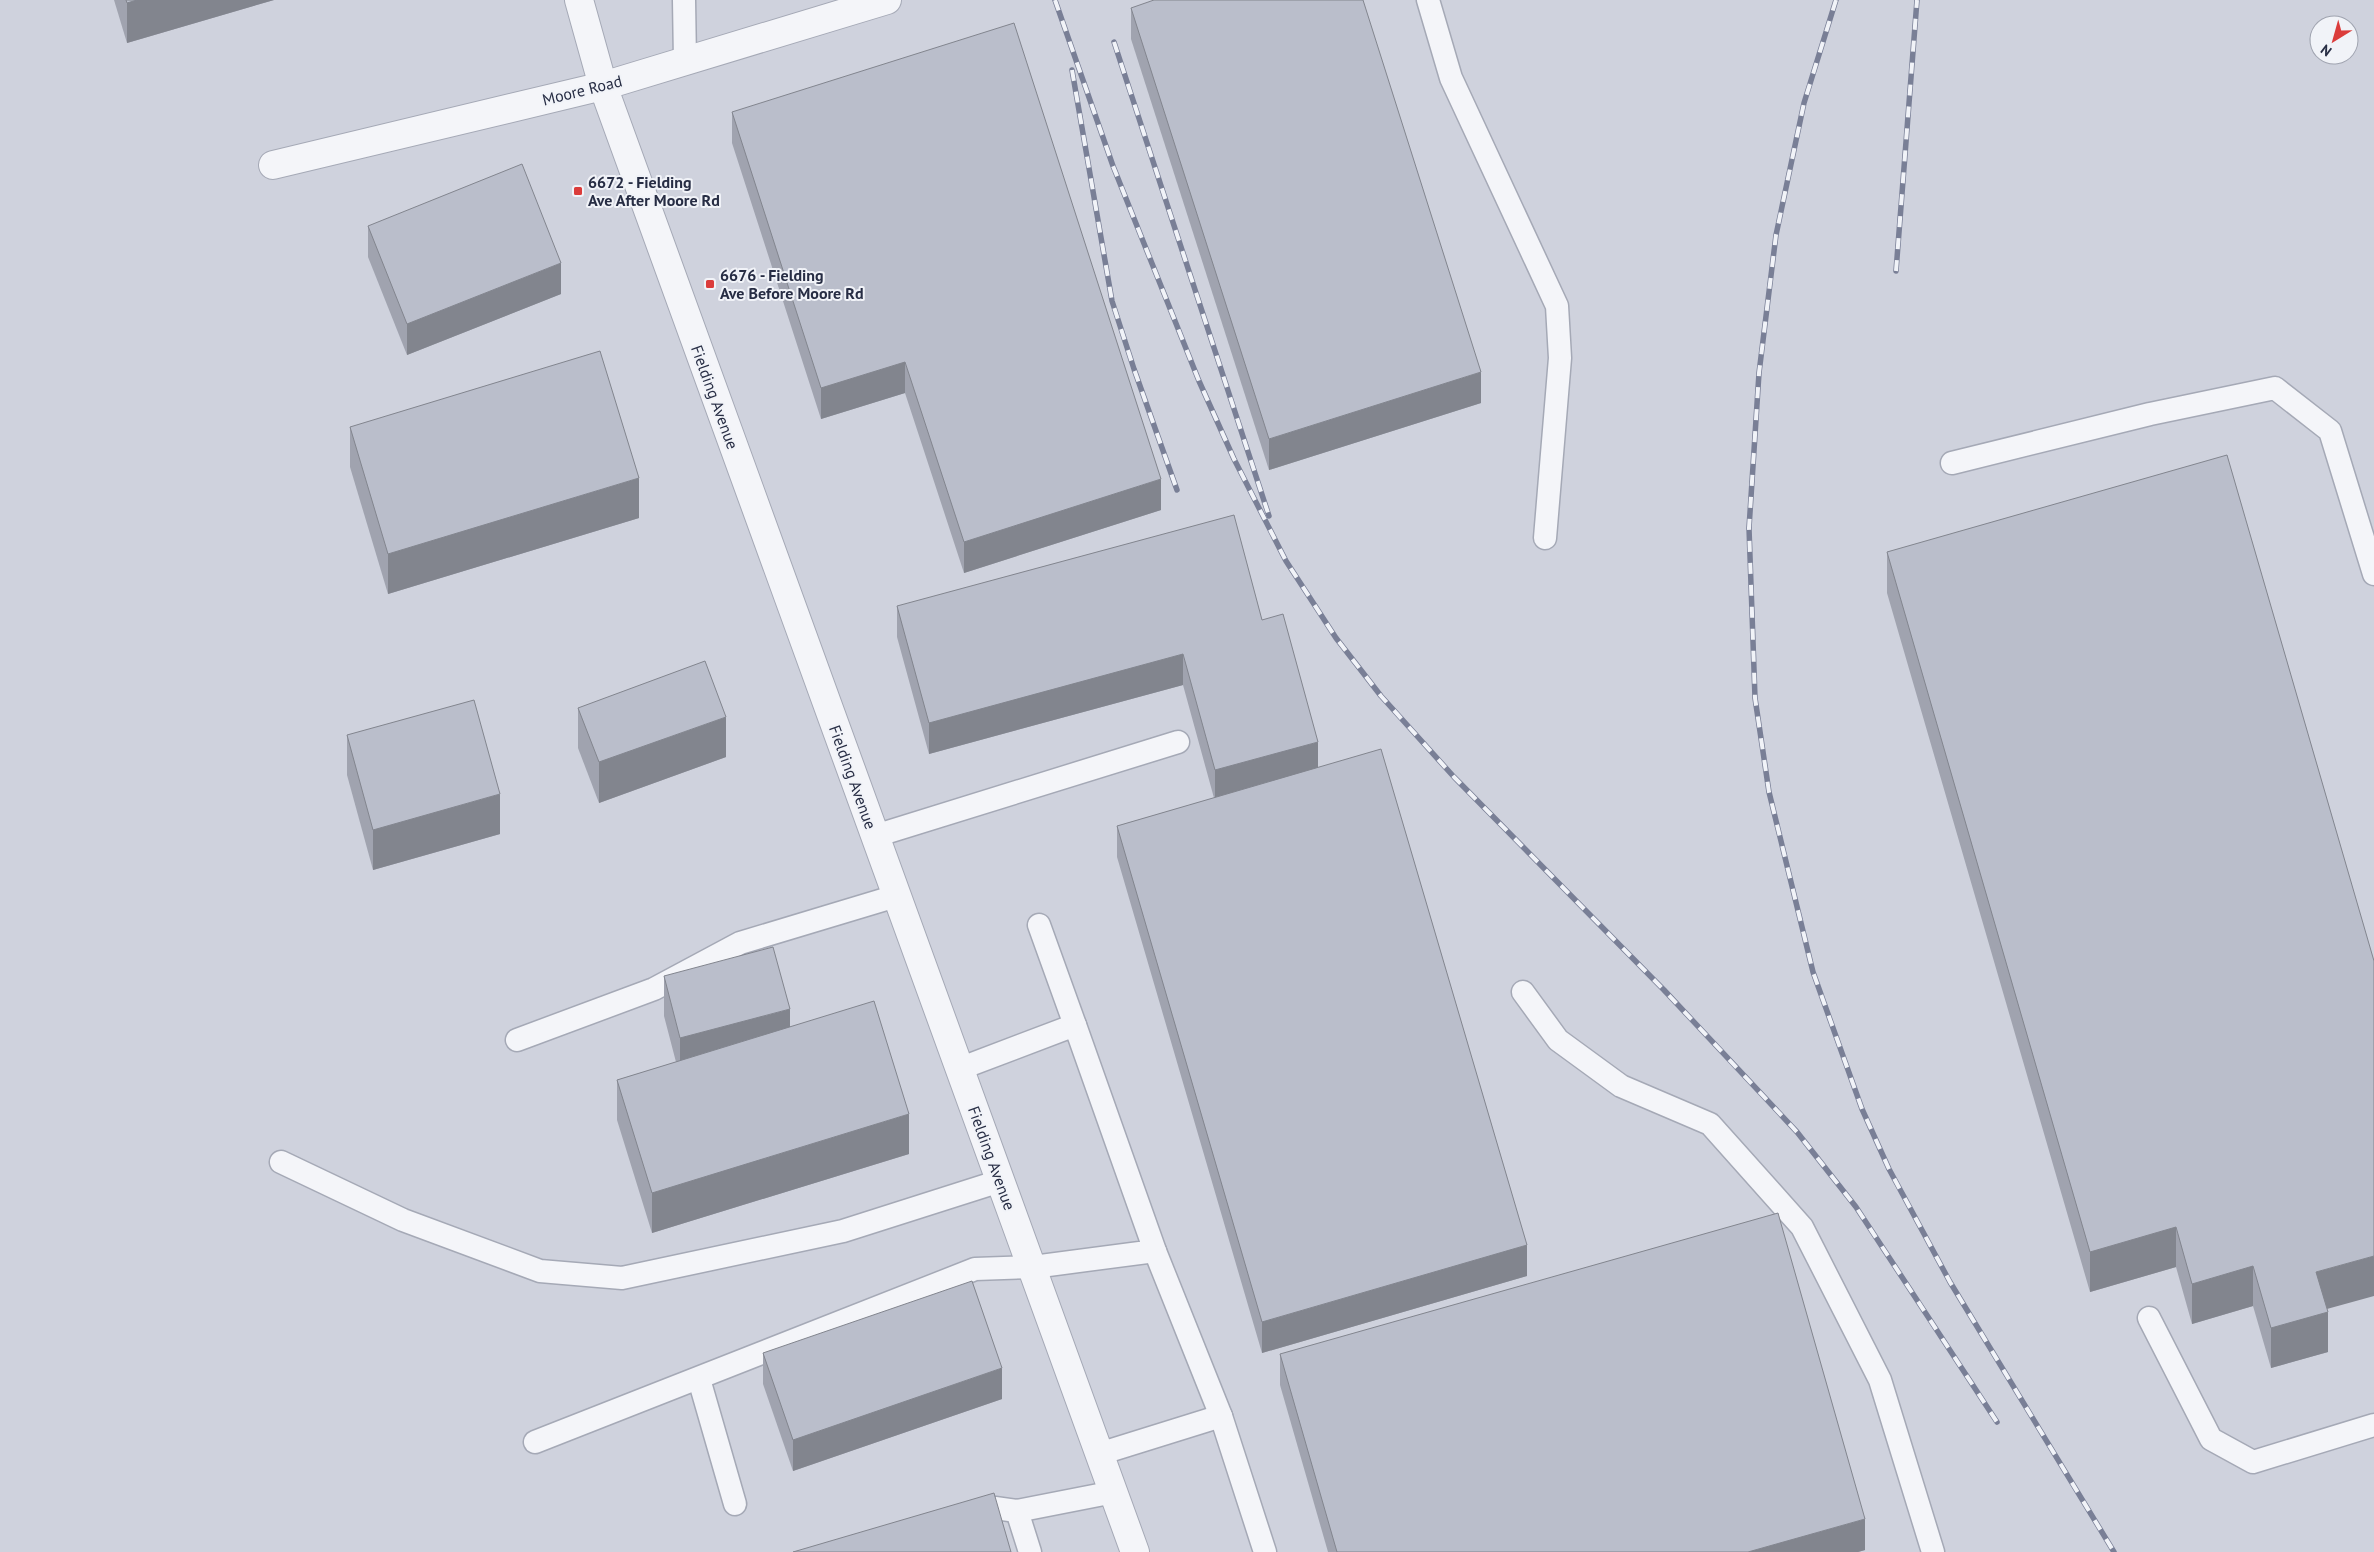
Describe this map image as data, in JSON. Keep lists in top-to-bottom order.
{
  "streets": {
    "street": ["Moore Road", "Fielding Avenue"]
  },
  "crossings": [
    ["Moore Road", "Fielding Avenue"]
  ],
  "places": {
    "transit": ["6672 - Fielding Ave After Moore Rd", "6676 - Fielding Ave Before Moore Rd"]
  },
  "north": "bottom left"
}
